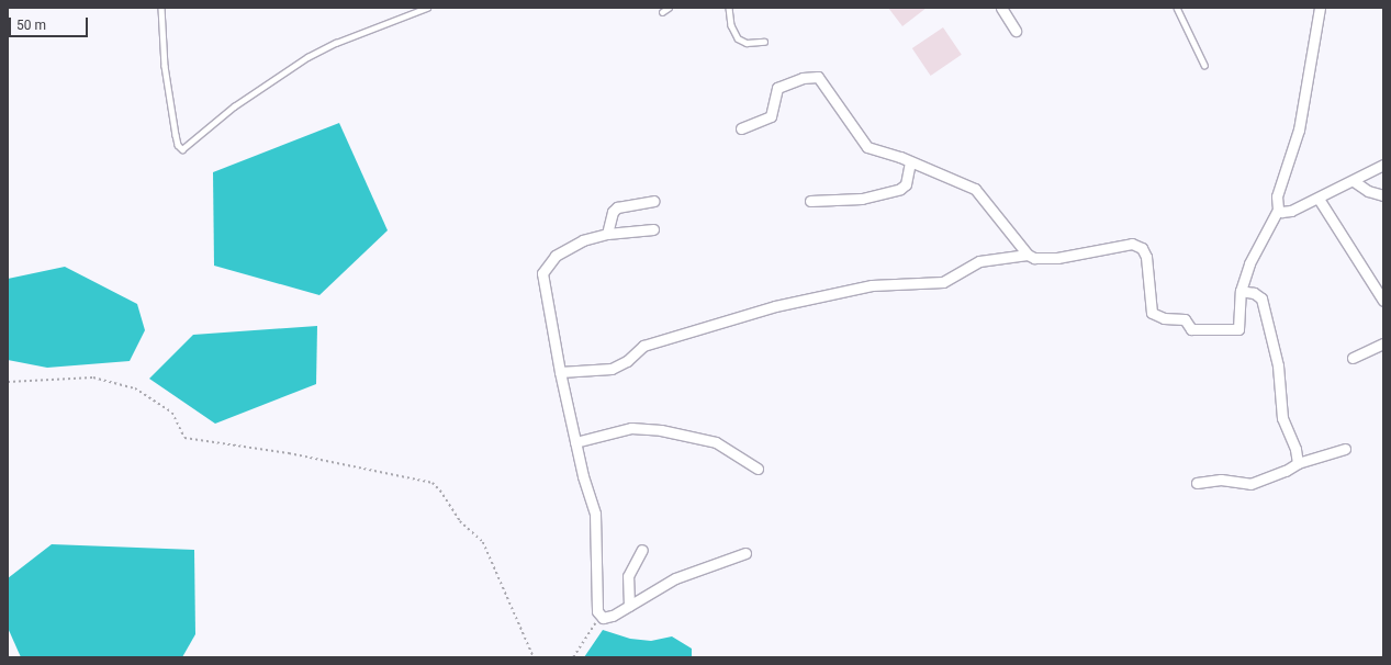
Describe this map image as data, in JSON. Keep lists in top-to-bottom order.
{
  "scale_bar": "50 m"
}
